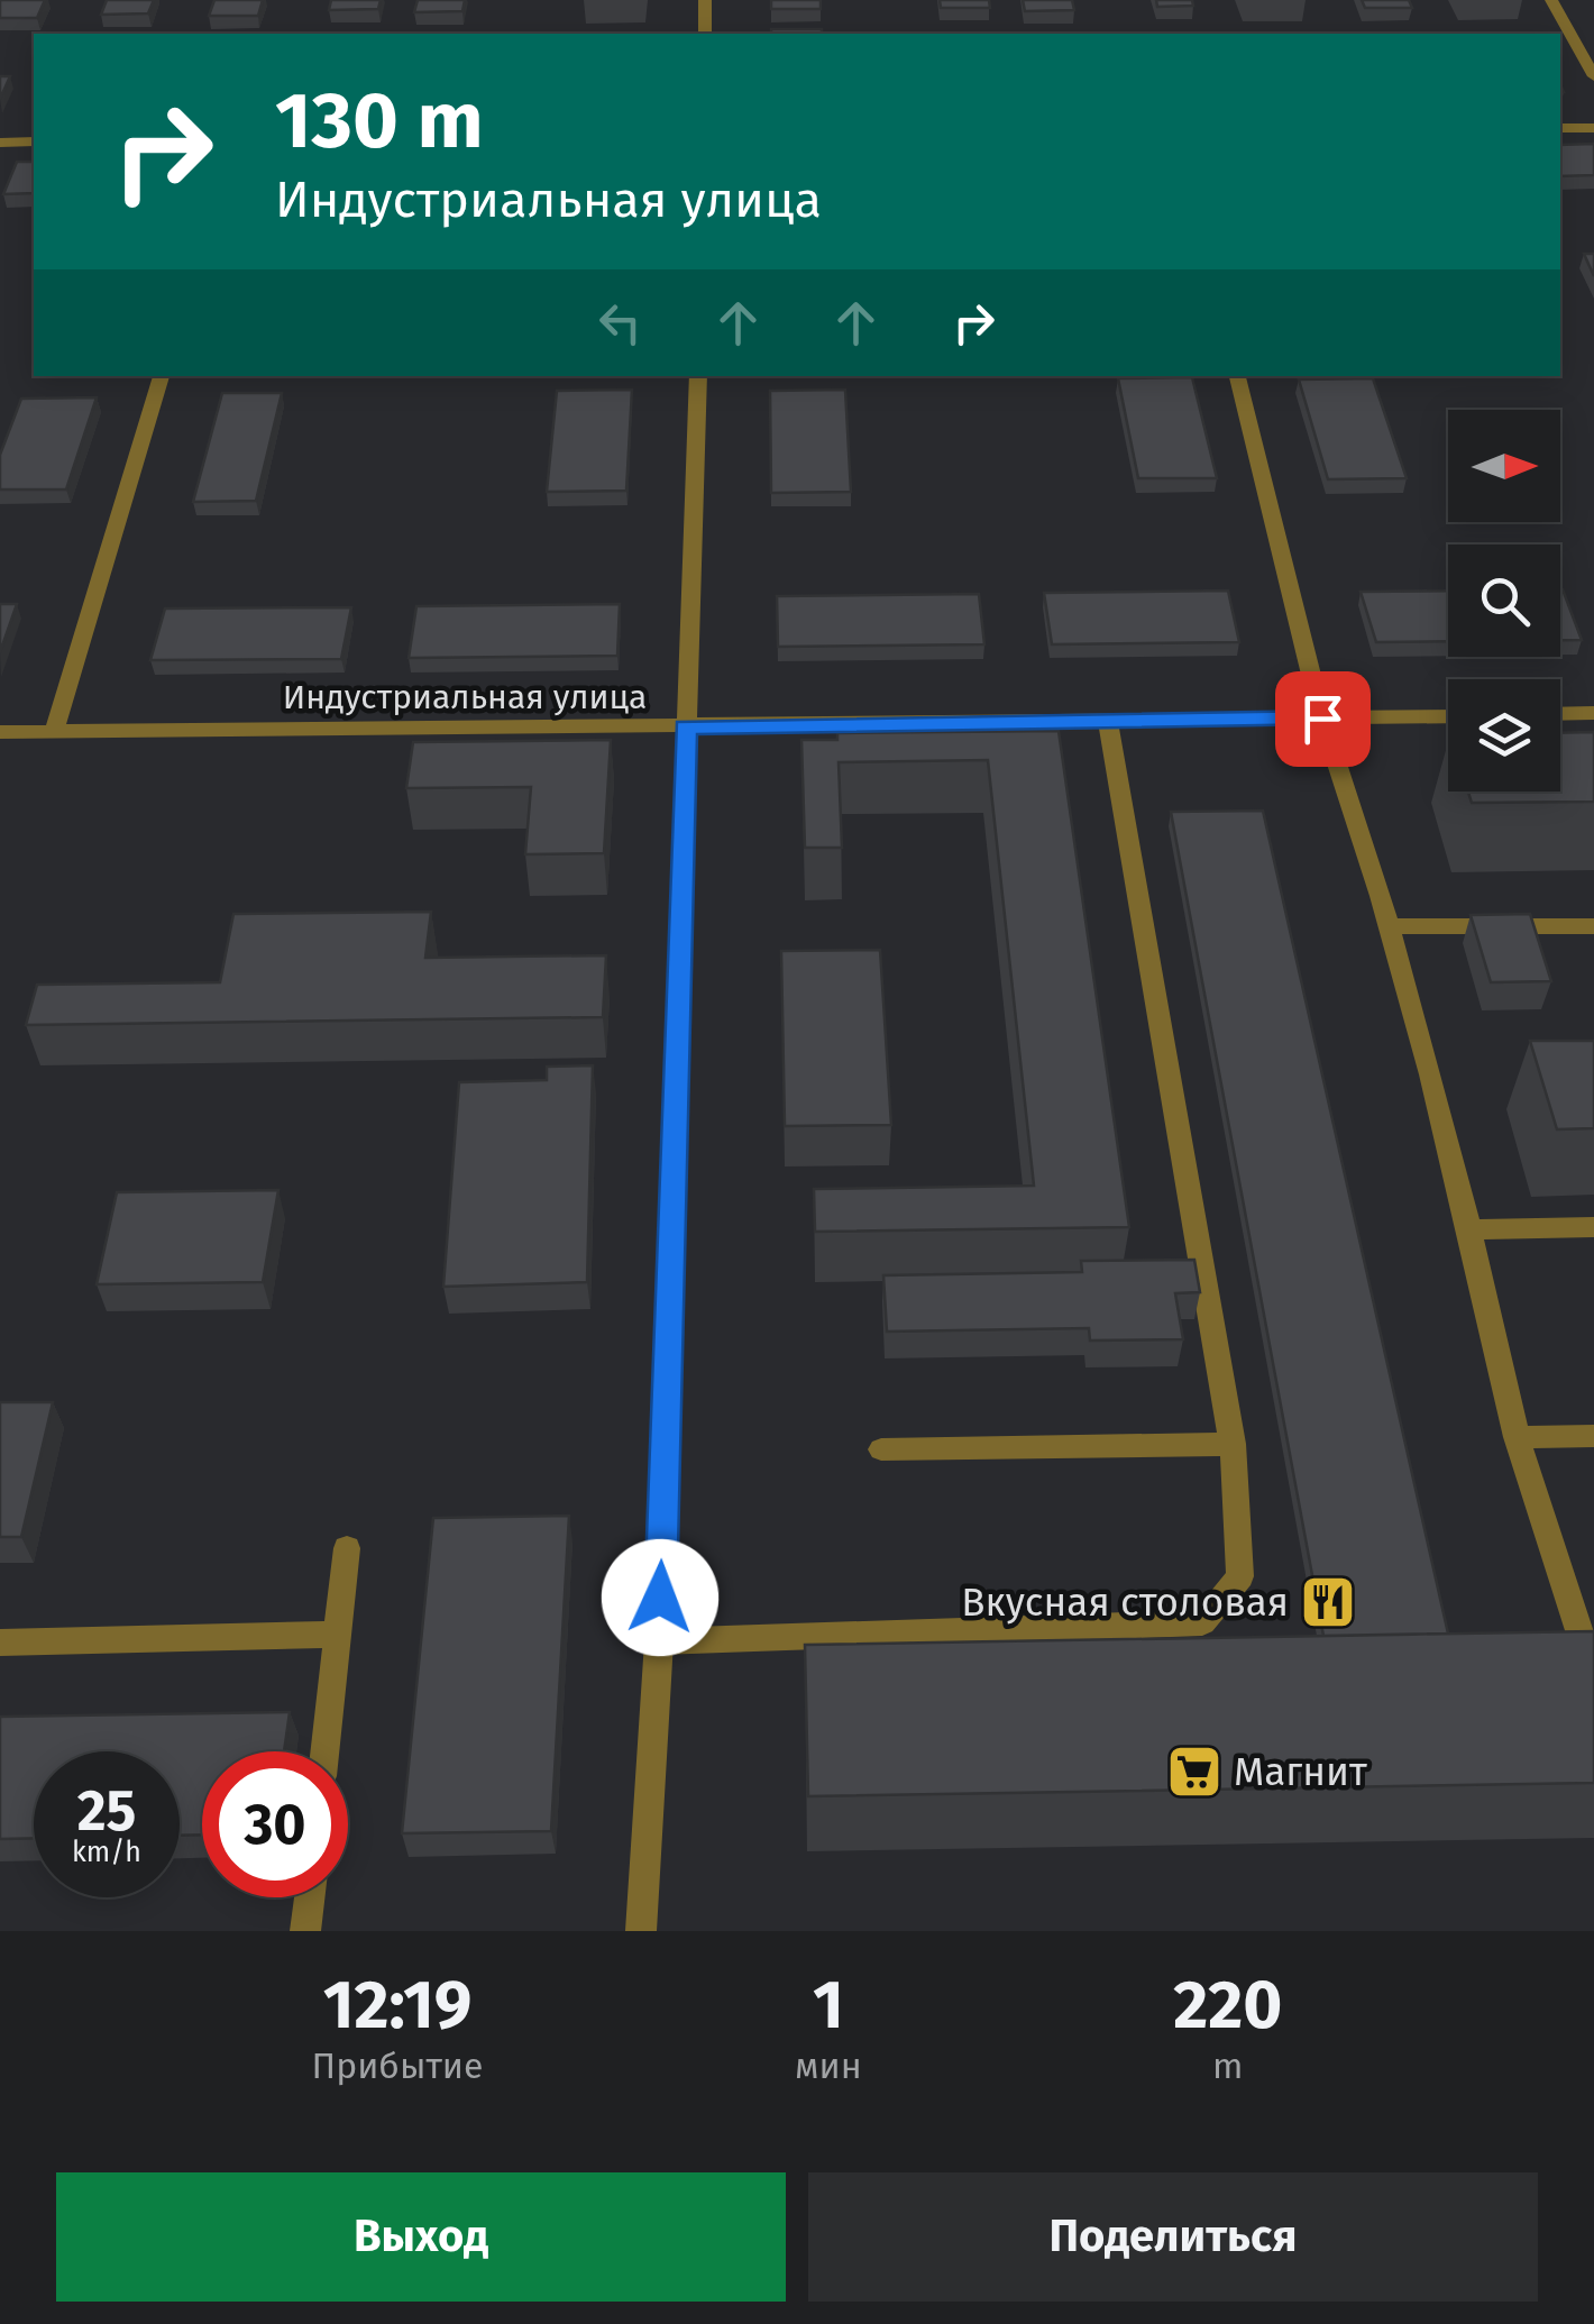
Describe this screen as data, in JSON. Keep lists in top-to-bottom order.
{
  "streets": {
    "street": ["Индустриальная улица"]
  },
  "places": {
    "restaurant": ["Вкусная столовая"],
    "supermarket": ["Магнит"]
  },
  "north": "right",
  "page": {
    "turn": ["130 m", "Индустриальная улица"],
    "speed": "25 km/h",
    "limit": "30",
    "eta": [
      "12:19",
      "Прибытие",
      "1",
      "мин",
      "220",
      "m"
    ],
    "buttons": ["Выход", "Поделиться"]
  }
}
